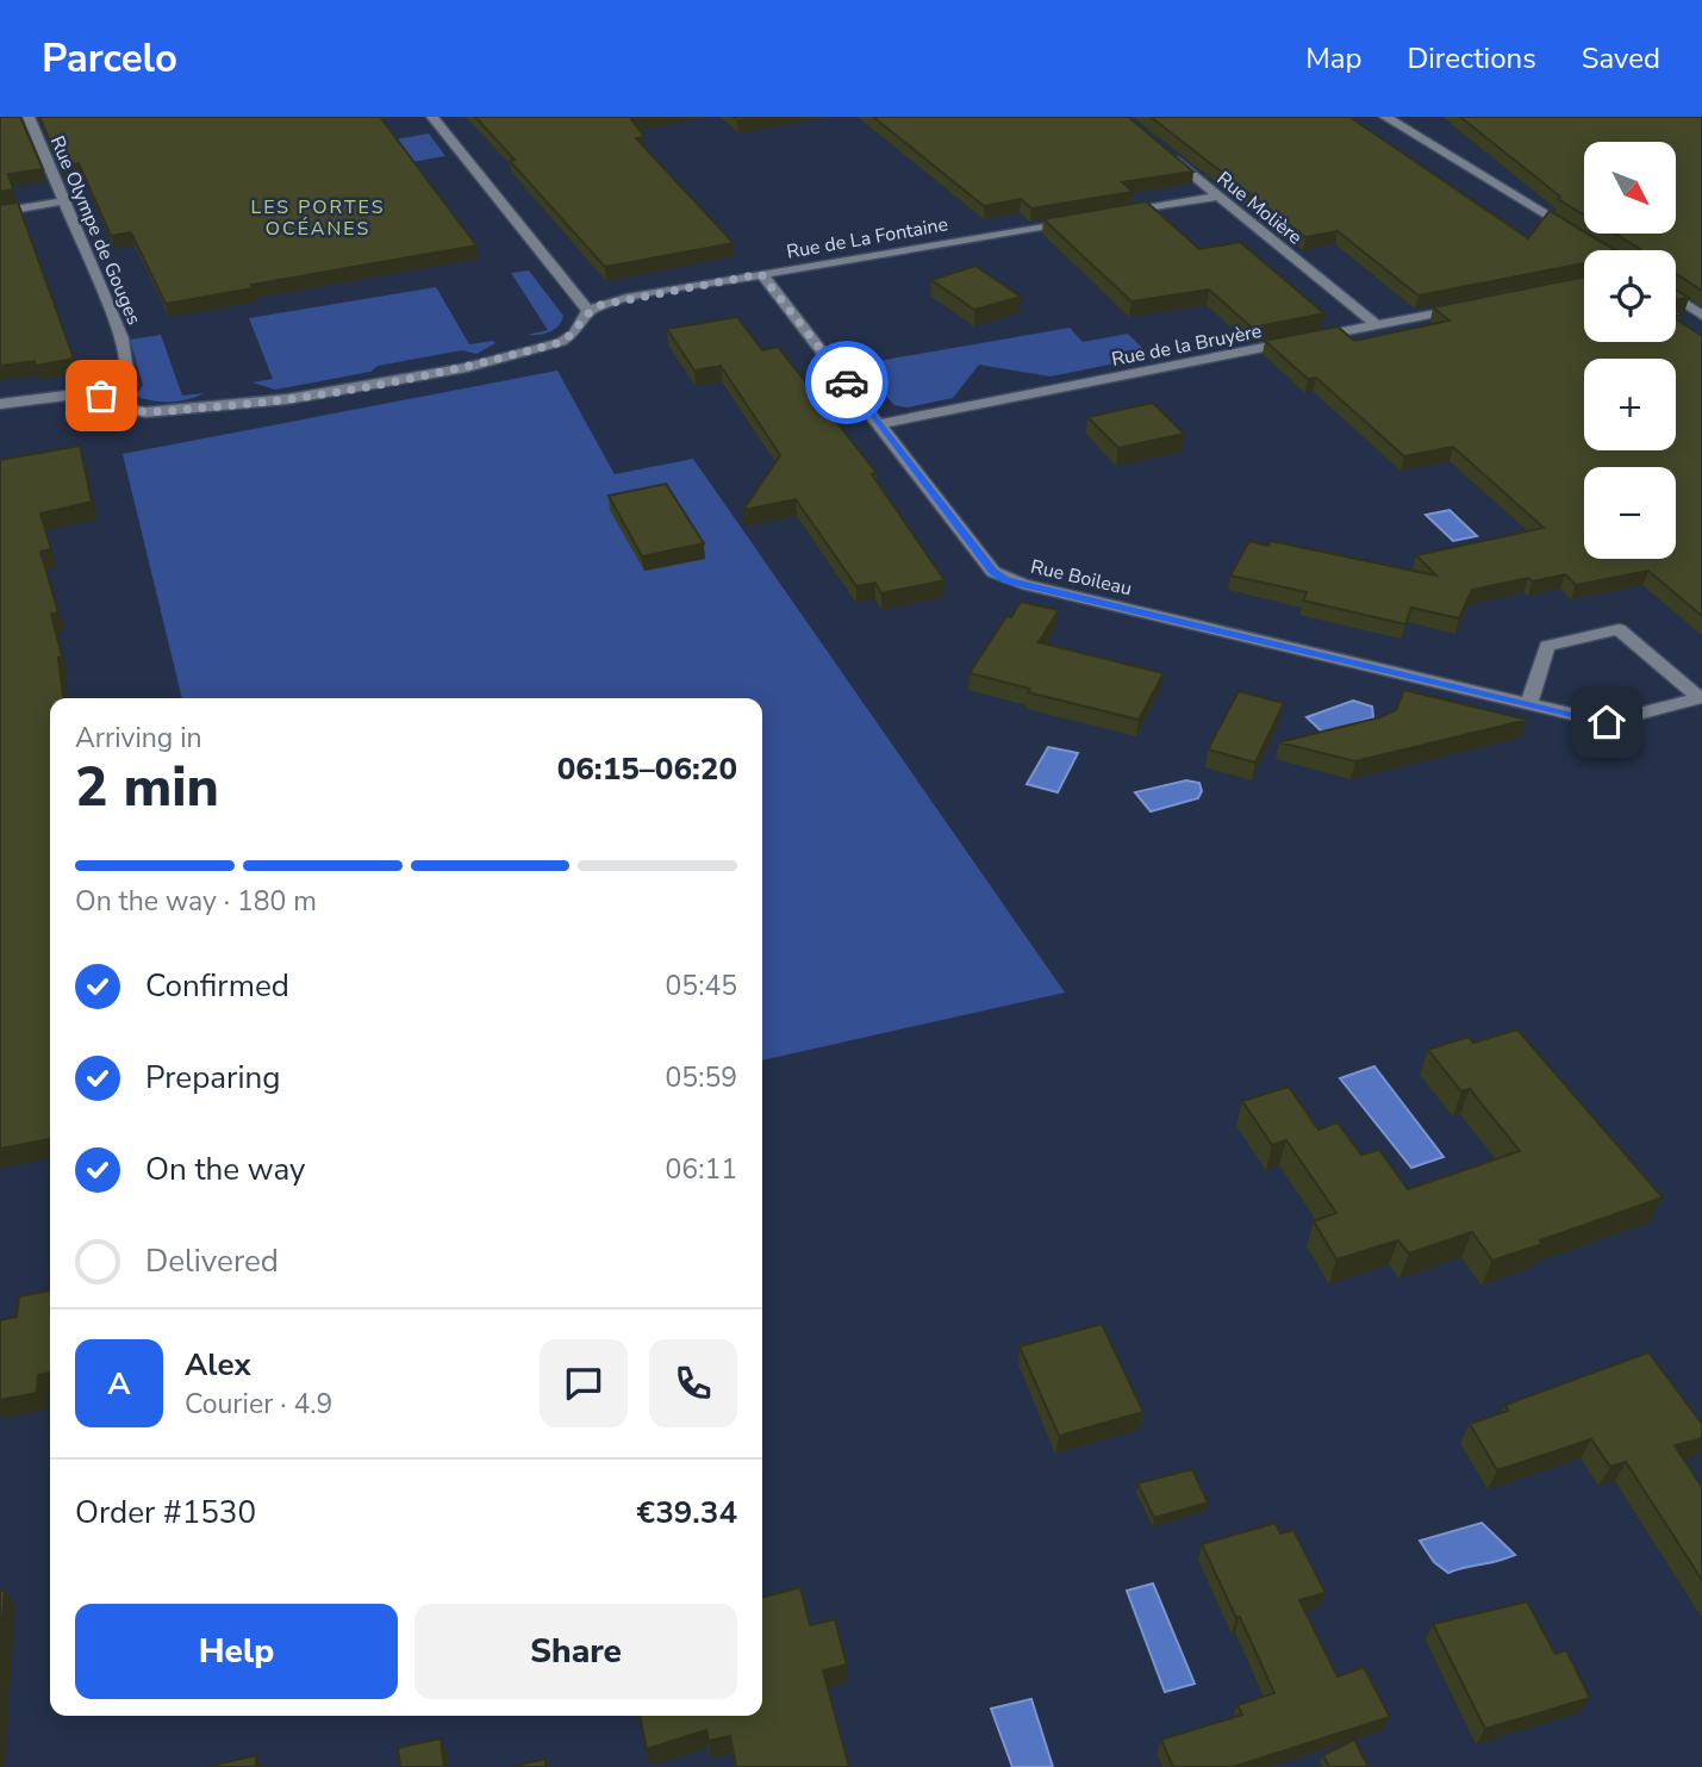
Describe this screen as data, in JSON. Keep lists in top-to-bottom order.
{
  "streets": {
    "street": [
      "Rue Molière",
      "Rue Olympe de Gouges",
      "Rue de La Fontaine",
      "Rue de la Bruyère",
      "Rue Boileau"
    ]
  },
  "crossings": [
    ["Rue Molière", "Rue de la Bruyère"],
    ["Rue de La Fontaine", "Rue Boileau"],
    ["Rue de la Bruyère", "Rue Boileau"]
  ],
  "districts": ["LES PORTES OCÉANES"],
  "north": "bottom right",
  "page": {
    "header": "Parcelo",
    "nav": ["Map", "Directions", "Saved"],
    "map_buttons": ["+", "−"],
    "heading": ["2 min", "Arriving in", "06:15–06:20"],
    "panel": [
      "Alex",
      "Courier · 4.9",
      "Order #1530",
      "€39.34"
    ],
    "bar": "On the way · 180 m",
    "list": [
      ["Confirmed", "05:45"],
      ["Preparing", "05:59"],
      ["On the way", "06:11"],
      "Delivered"
    ],
    "round": "A",
    "buttons": ["Help", "Share"]
  }
}
